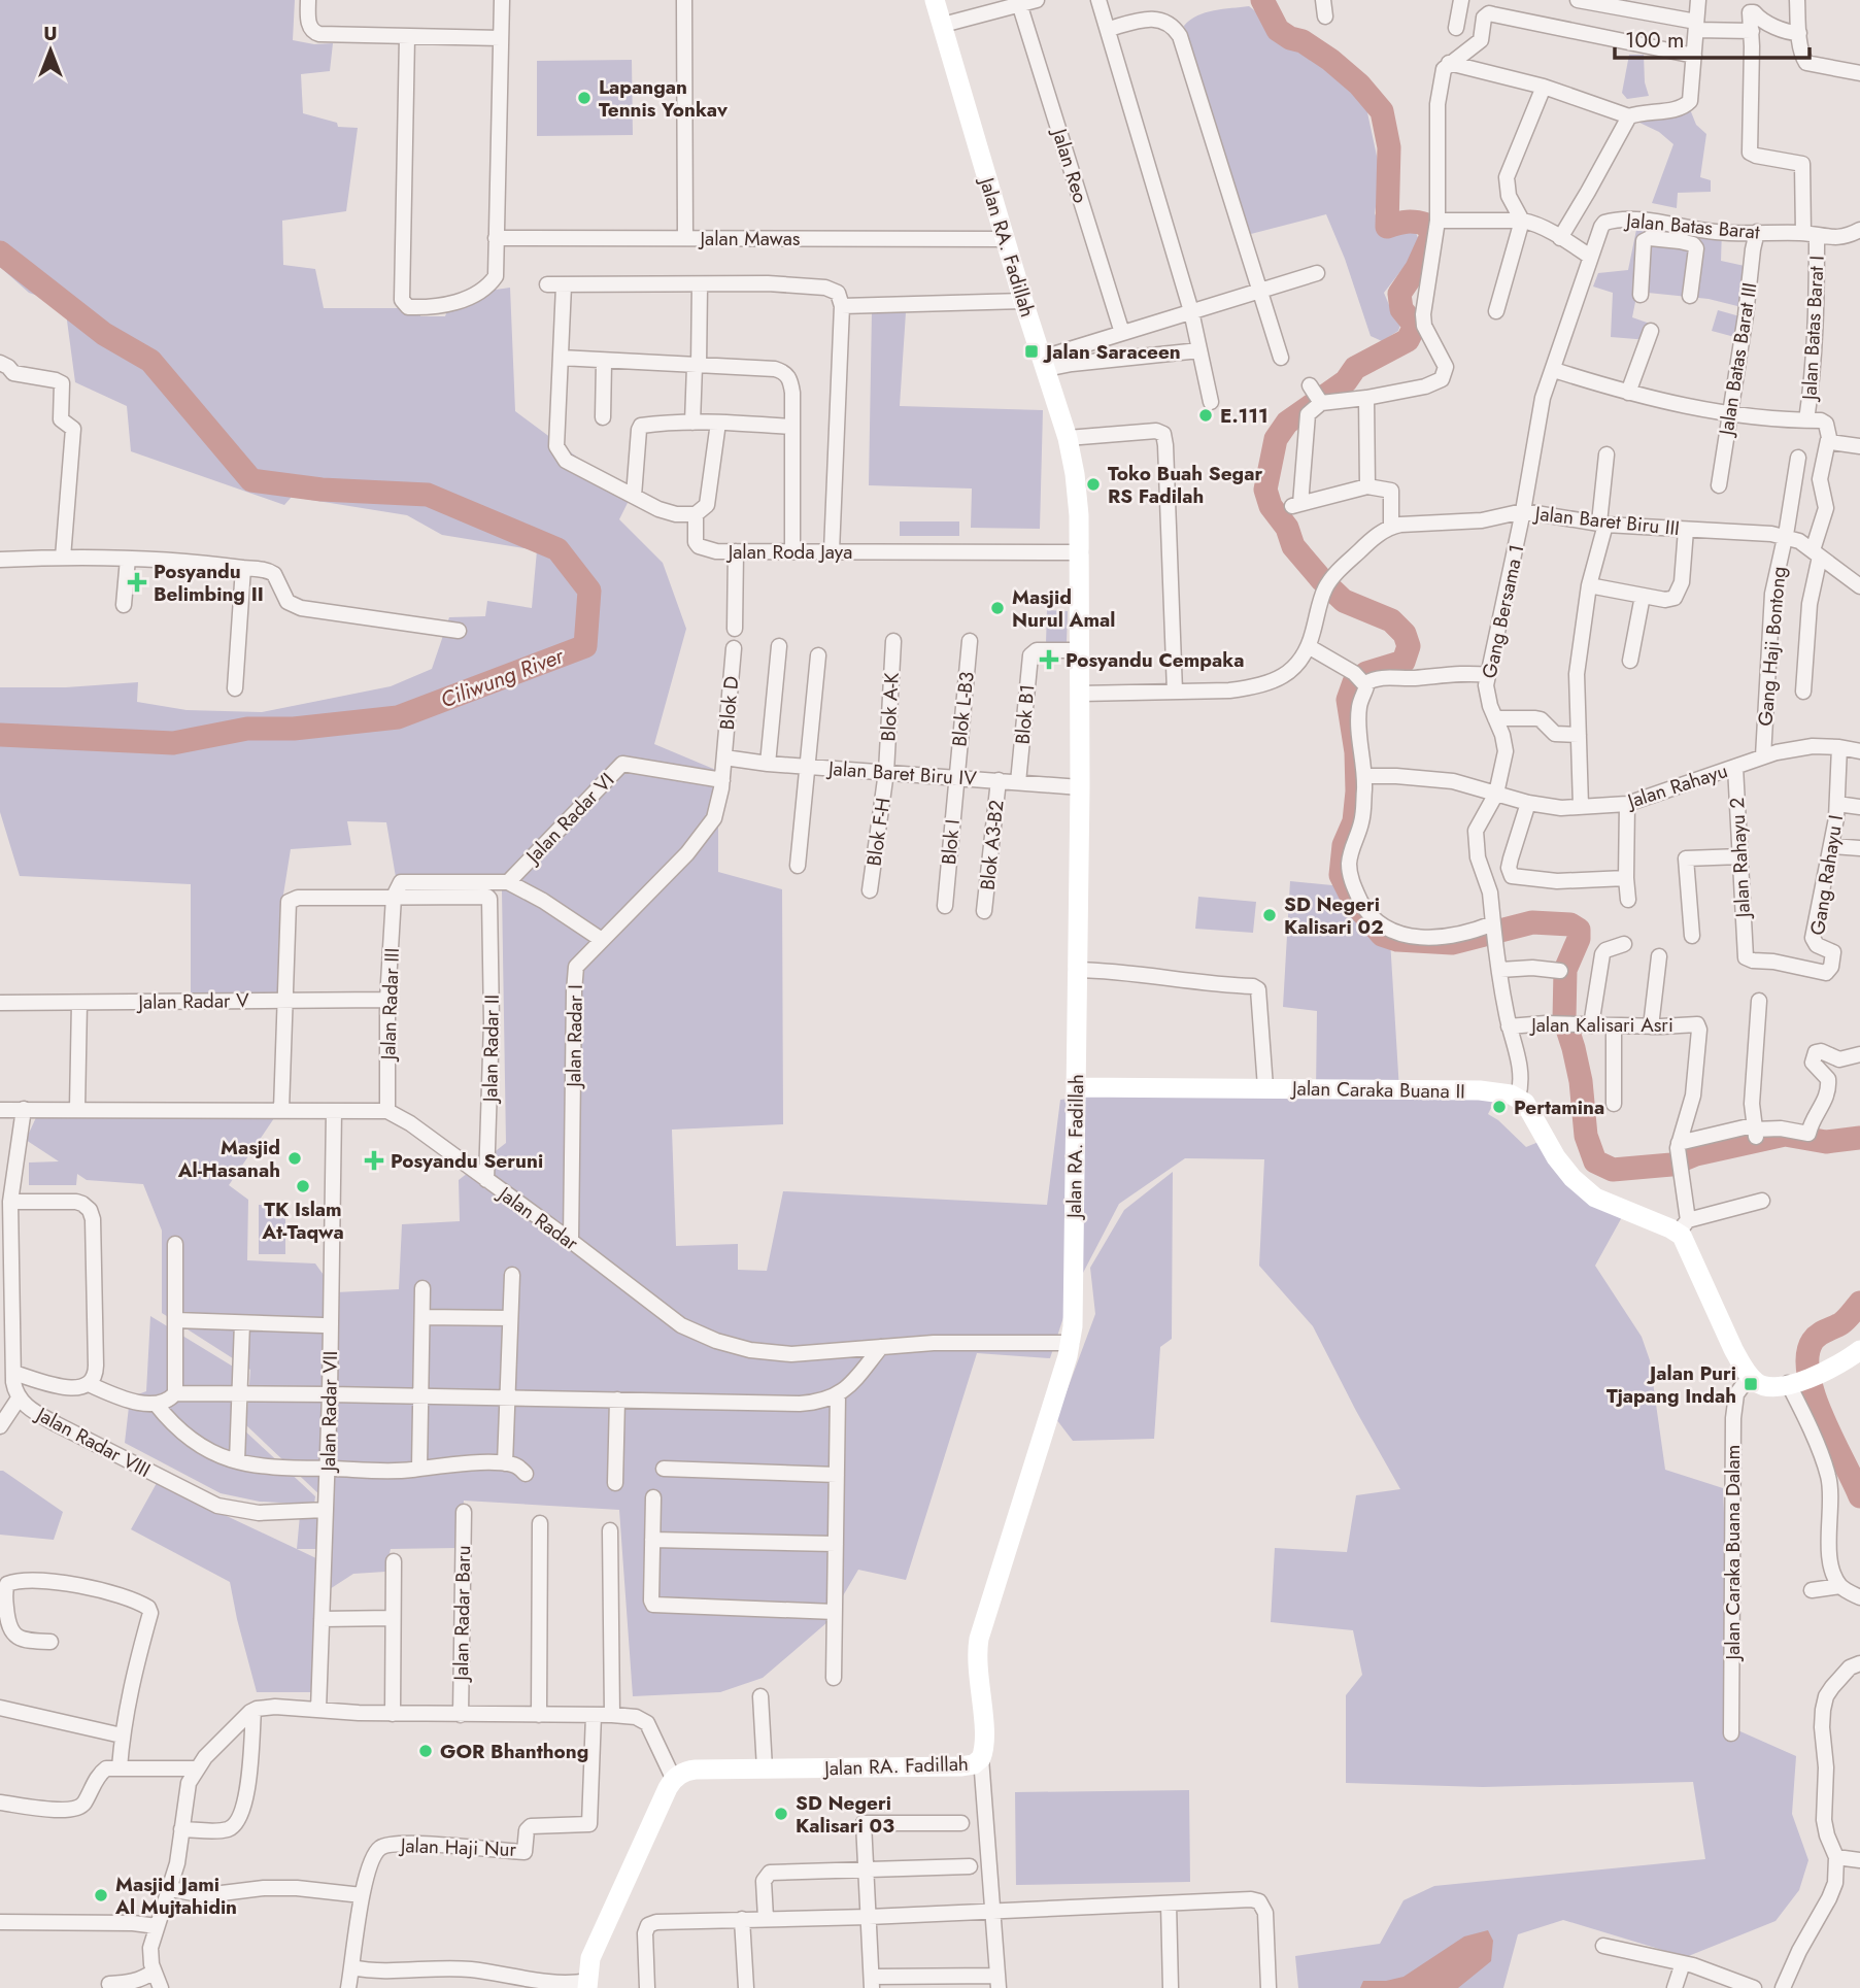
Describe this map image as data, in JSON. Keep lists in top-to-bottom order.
{
  "streets": {
    "main road": ["Jalan RA. Fadillah", "Jalan Caraka Buana II"],
    "street": [
      "Jalan Reo",
      "Jalan Batas Barat",
      "Jalan Mawas",
      "Jalan Batas Barat I",
      "Jalan Batas Barat III",
      "Jalan Baret Biru III",
      "Jalan Roda Jaya",
      "Gang Bersama 1",
      "Gang Haji Bontong",
      "Blok D",
      "Blok A-K",
      "Blok L-B3",
      "Blok B1",
      "Jalan Baret Biru IV",
      "Jalan Rahayu",
      "Jalan Radar VI",
      "Blok F-H",
      "Blok I",
      "Blok A3-B2",
      "Jalan Rahayu 2",
      "Gang Rahayu I",
      "Jalan Radar V",
      "Jalan Radar III",
      "Jalan Kalisari Asri",
      "Jalan Radar I",
      "Jalan Radar II",
      "Jalan Radar",
      "Jalan Radar VII",
      "Jalan Radar VIII",
      "Jalan Caraka Buana Dalam",
      "Jalan Radar Baru",
      "Jalan Haji Nur"
    ]
  },
  "crossings": [
    ["Jalan Batas Barat", "Jalan Batas Barat I"],
    ["Jalan Batas Barat", "Jalan Batas Barat III"],
    ["Jalan Batas Barat", "Gang Bersama 1"],
    ["Jalan Mawas", "Jalan RA. Fadillah"],
    ["Jalan RA. Fadillah", "Jalan Baret Biru III"],
    ["Jalan RA. Fadillah", "Jalan Roda Jaya"],
    ["Jalan RA. Fadillah", "Blok B1"],
    ["Jalan RA. Fadillah", "Jalan Baret Biru IV"],
    ["Jalan RA. Fadillah", "Jalan Caraka Buana II"],
    ["Jalan RA. Fadillah", "Jalan Radar"],
    ["Jalan Baret Biru III", "Gang Bersama 1"],
    ["Jalan Baret Biru III", "Gang Haji Bontong"],
    ["Gang Bersama 1", "Jalan Rahayu"],
    ["Gang Bersama 1", "Jalan Kalisari Asri"],
    ["Gang Bersama 1", "Jalan Caraka Buana II"],
    ["Gang Haji Bontong", "Jalan Rahayu"],
    ["Blok D", "Jalan Baret Biru IV"],
    ["Blok D", "Jalan Radar I"],
    ["Blok A-K", "Jalan Baret Biru IV"],
    ["Blok A-K", "Blok F-H"],
    ["Blok L-B3", "Jalan Baret Biru IV"],
    ["Blok L-B3", "Blok I"],
    ["Blok B1", "Jalan Baret Biru IV"],
    ["Jalan Baret Biru IV", "Blok F-H"],
    ["Jalan Baret Biru IV", "Blok I"],
    ["Jalan Baret Biru IV", "Blok A3-B2"],
    ["Jalan Baret Biru IV", "Jalan Radar I"],
    ["Jalan Rahayu", "Jalan Rahayu 2"],
    ["Jalan Rahayu", "Gang Rahayu I"],
    ["Jalan Radar VI", "Jalan Radar I"],
    ["Jalan Rahayu 2", "Gang Rahayu I"],
    ["Jalan Radar V", "Jalan Radar III"],
    ["Jalan Radar III", "Jalan Radar II"],
    ["Jalan Radar III", "Jalan Radar"],
    ["Jalan Radar I", "Jalan Radar"],
    ["Jalan Radar II", "Jalan Radar"],
    ["Jalan Radar VII", "Jalan Radar VIII"]
  ],
  "water": ["Ciliwung River"],
  "places": {
    "other": [
      "Lapangan Tennis Yonkav",
      "E.111",
      "Toko Buah Segar RS Fadilah",
      "Masjid Nurul Amal",
      "SD Negeri Kalisari 02",
      "Pertamina",
      "Masjid Al-Hasanah",
      "TK Islam At-Taqwa",
      "GOR Bhanthong",
      "SD Negeri Kalisari 03",
      "Masjid Jami Al Mujtahidin"
    ],
    "transit": ["Jalan Saraceen", "Jalan Puri Tjapang Indah"],
    "health": ["Posyandu Belimbing II", "Posyandu Cempaka", "Posyandu Seruni"]
  },
  "scale_bar": "100 m",
  "north": "top"
}
